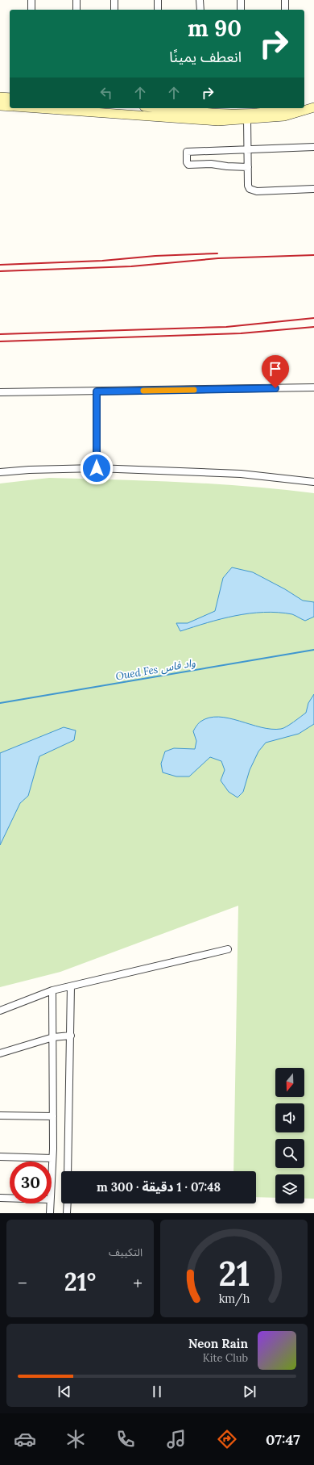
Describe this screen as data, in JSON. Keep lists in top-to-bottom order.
{
  "water": ["Oued Fes واد فاس"],
  "north": "bottom",
  "page": {
    "turn": ["90 m", "انعطف يمينًا"],
    "limit": "30",
    "trip": "07:48 · 1 دقيقة · 300 m",
    "tile": "التكييف",
    "heat": ["−", "21°", "+"],
    "song": ["Neon Rain", "Kite Club"],
    "tabs": "07:47",
    "gauge": ["21", "km/h"]
  }
}
